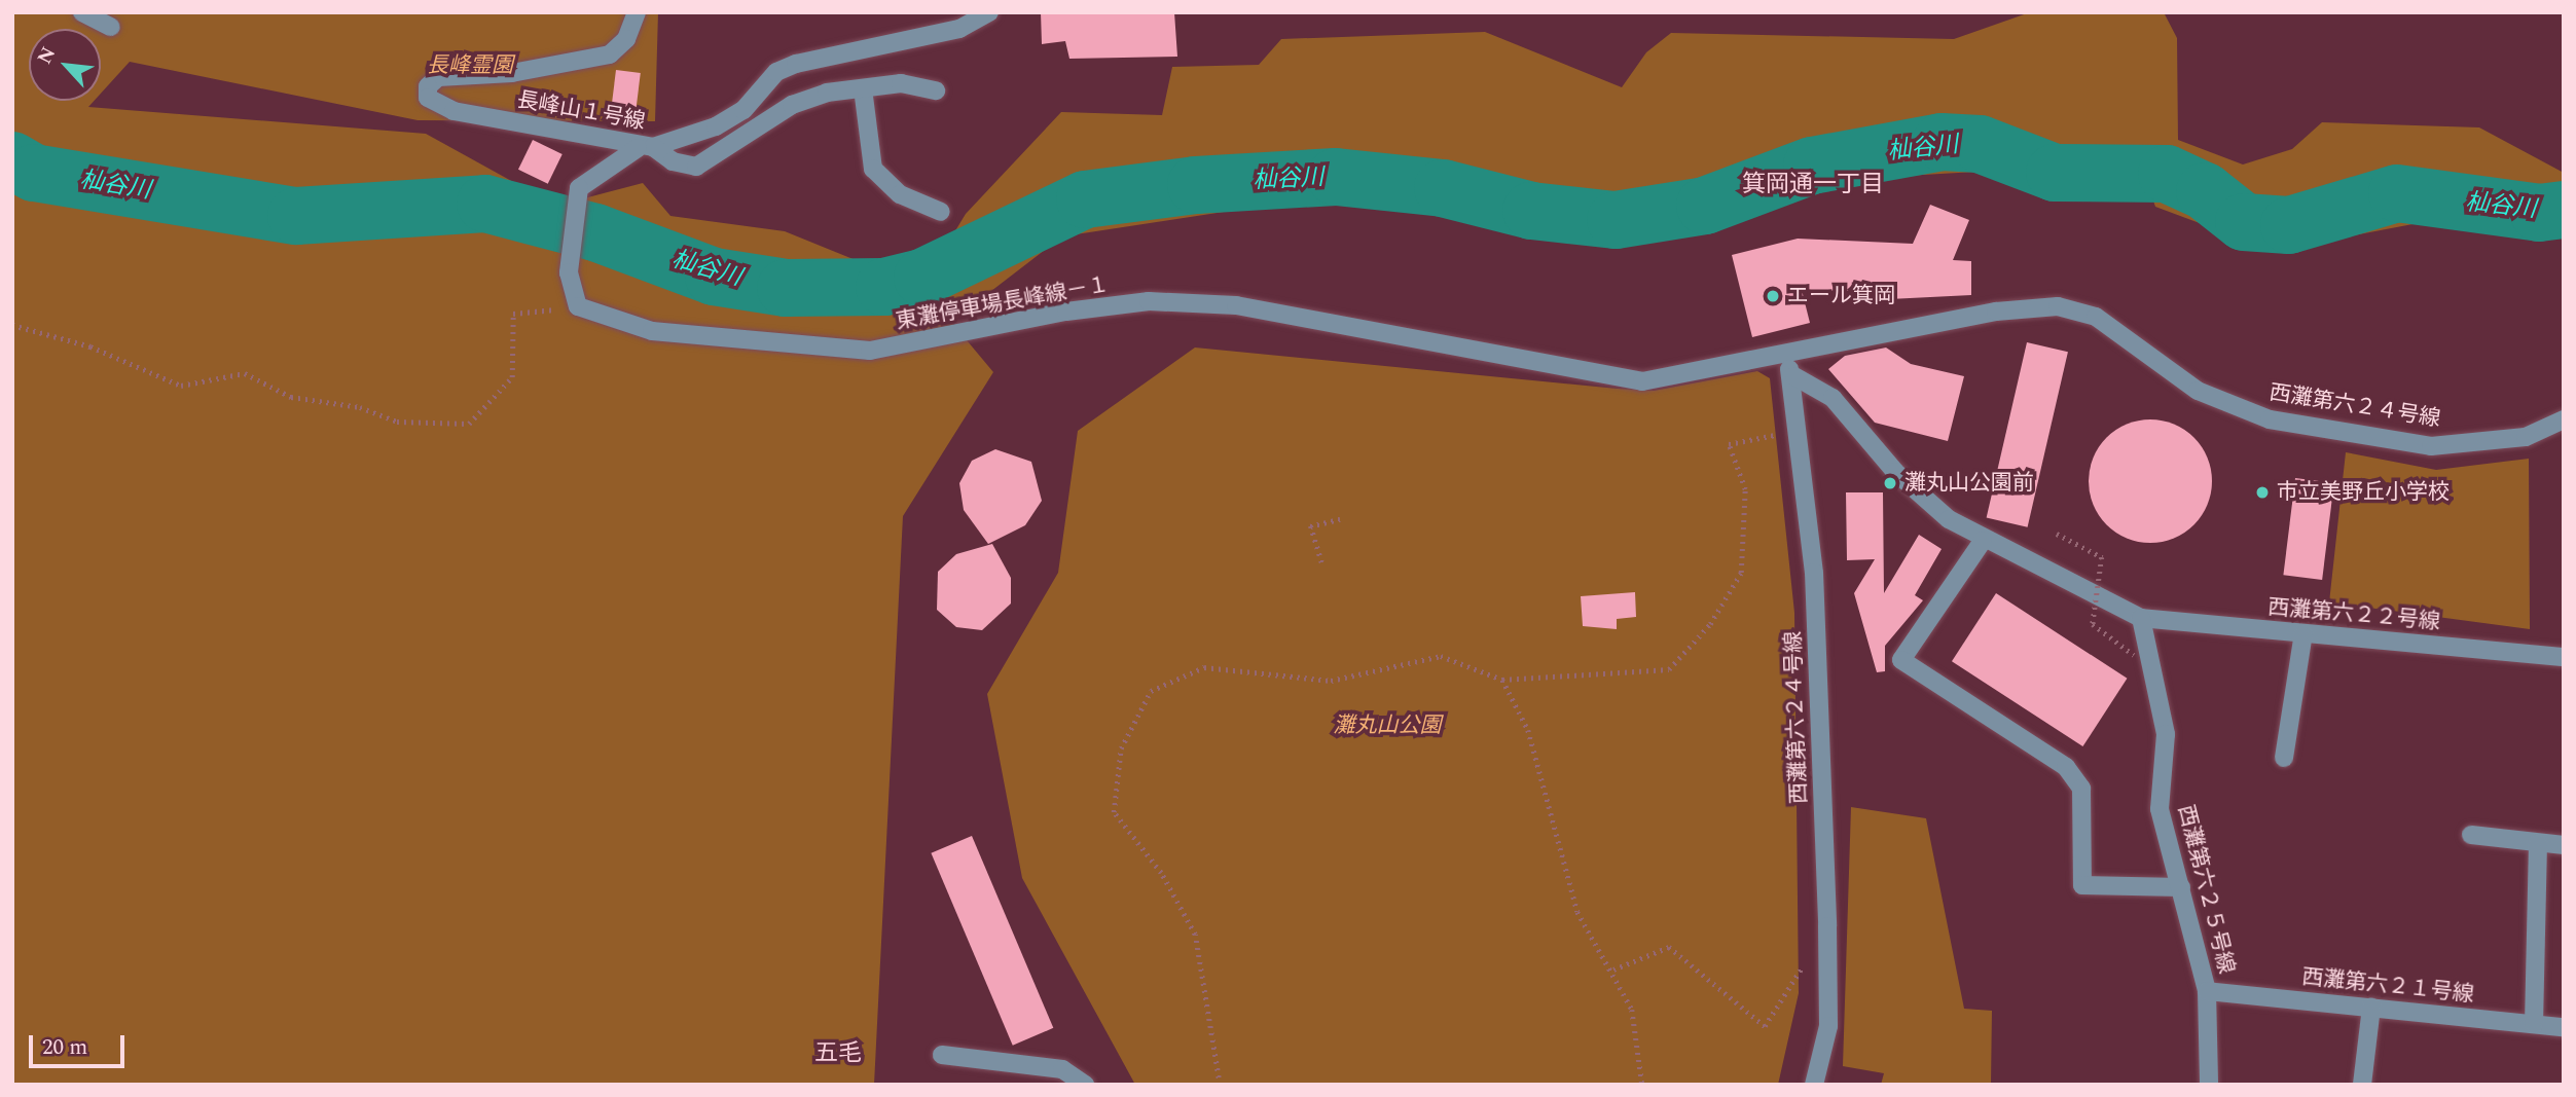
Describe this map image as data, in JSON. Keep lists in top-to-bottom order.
{
  "streets": {
    "street": [
      "長峰山１号線",
      "東灘停車場長峰線－１",
      "西灘第六２４号線",
      "西灘第六２２号線",
      "西灘第六２５号線",
      "西灘第六２１号線"
    ]
  },
  "crossings": [
    ["東灘停車場長峰線－１", "西灘第六２４号線"],
    ["西灘第六２２号線", "西灘第六２５号線"],
    ["西灘第六２５号線", "西灘第六２１号線"]
  ],
  "districts": ["箕岡通一丁目", "五毛"],
  "water": ["杣谷川"],
  "parks": ["長峰霊園", "灘丸山公園"],
  "places": ["エール箕岡", "灘丸山公園前", "市立美野丘小学校"],
  "scale_bar": "20 m",
  "north": "top left"
}
